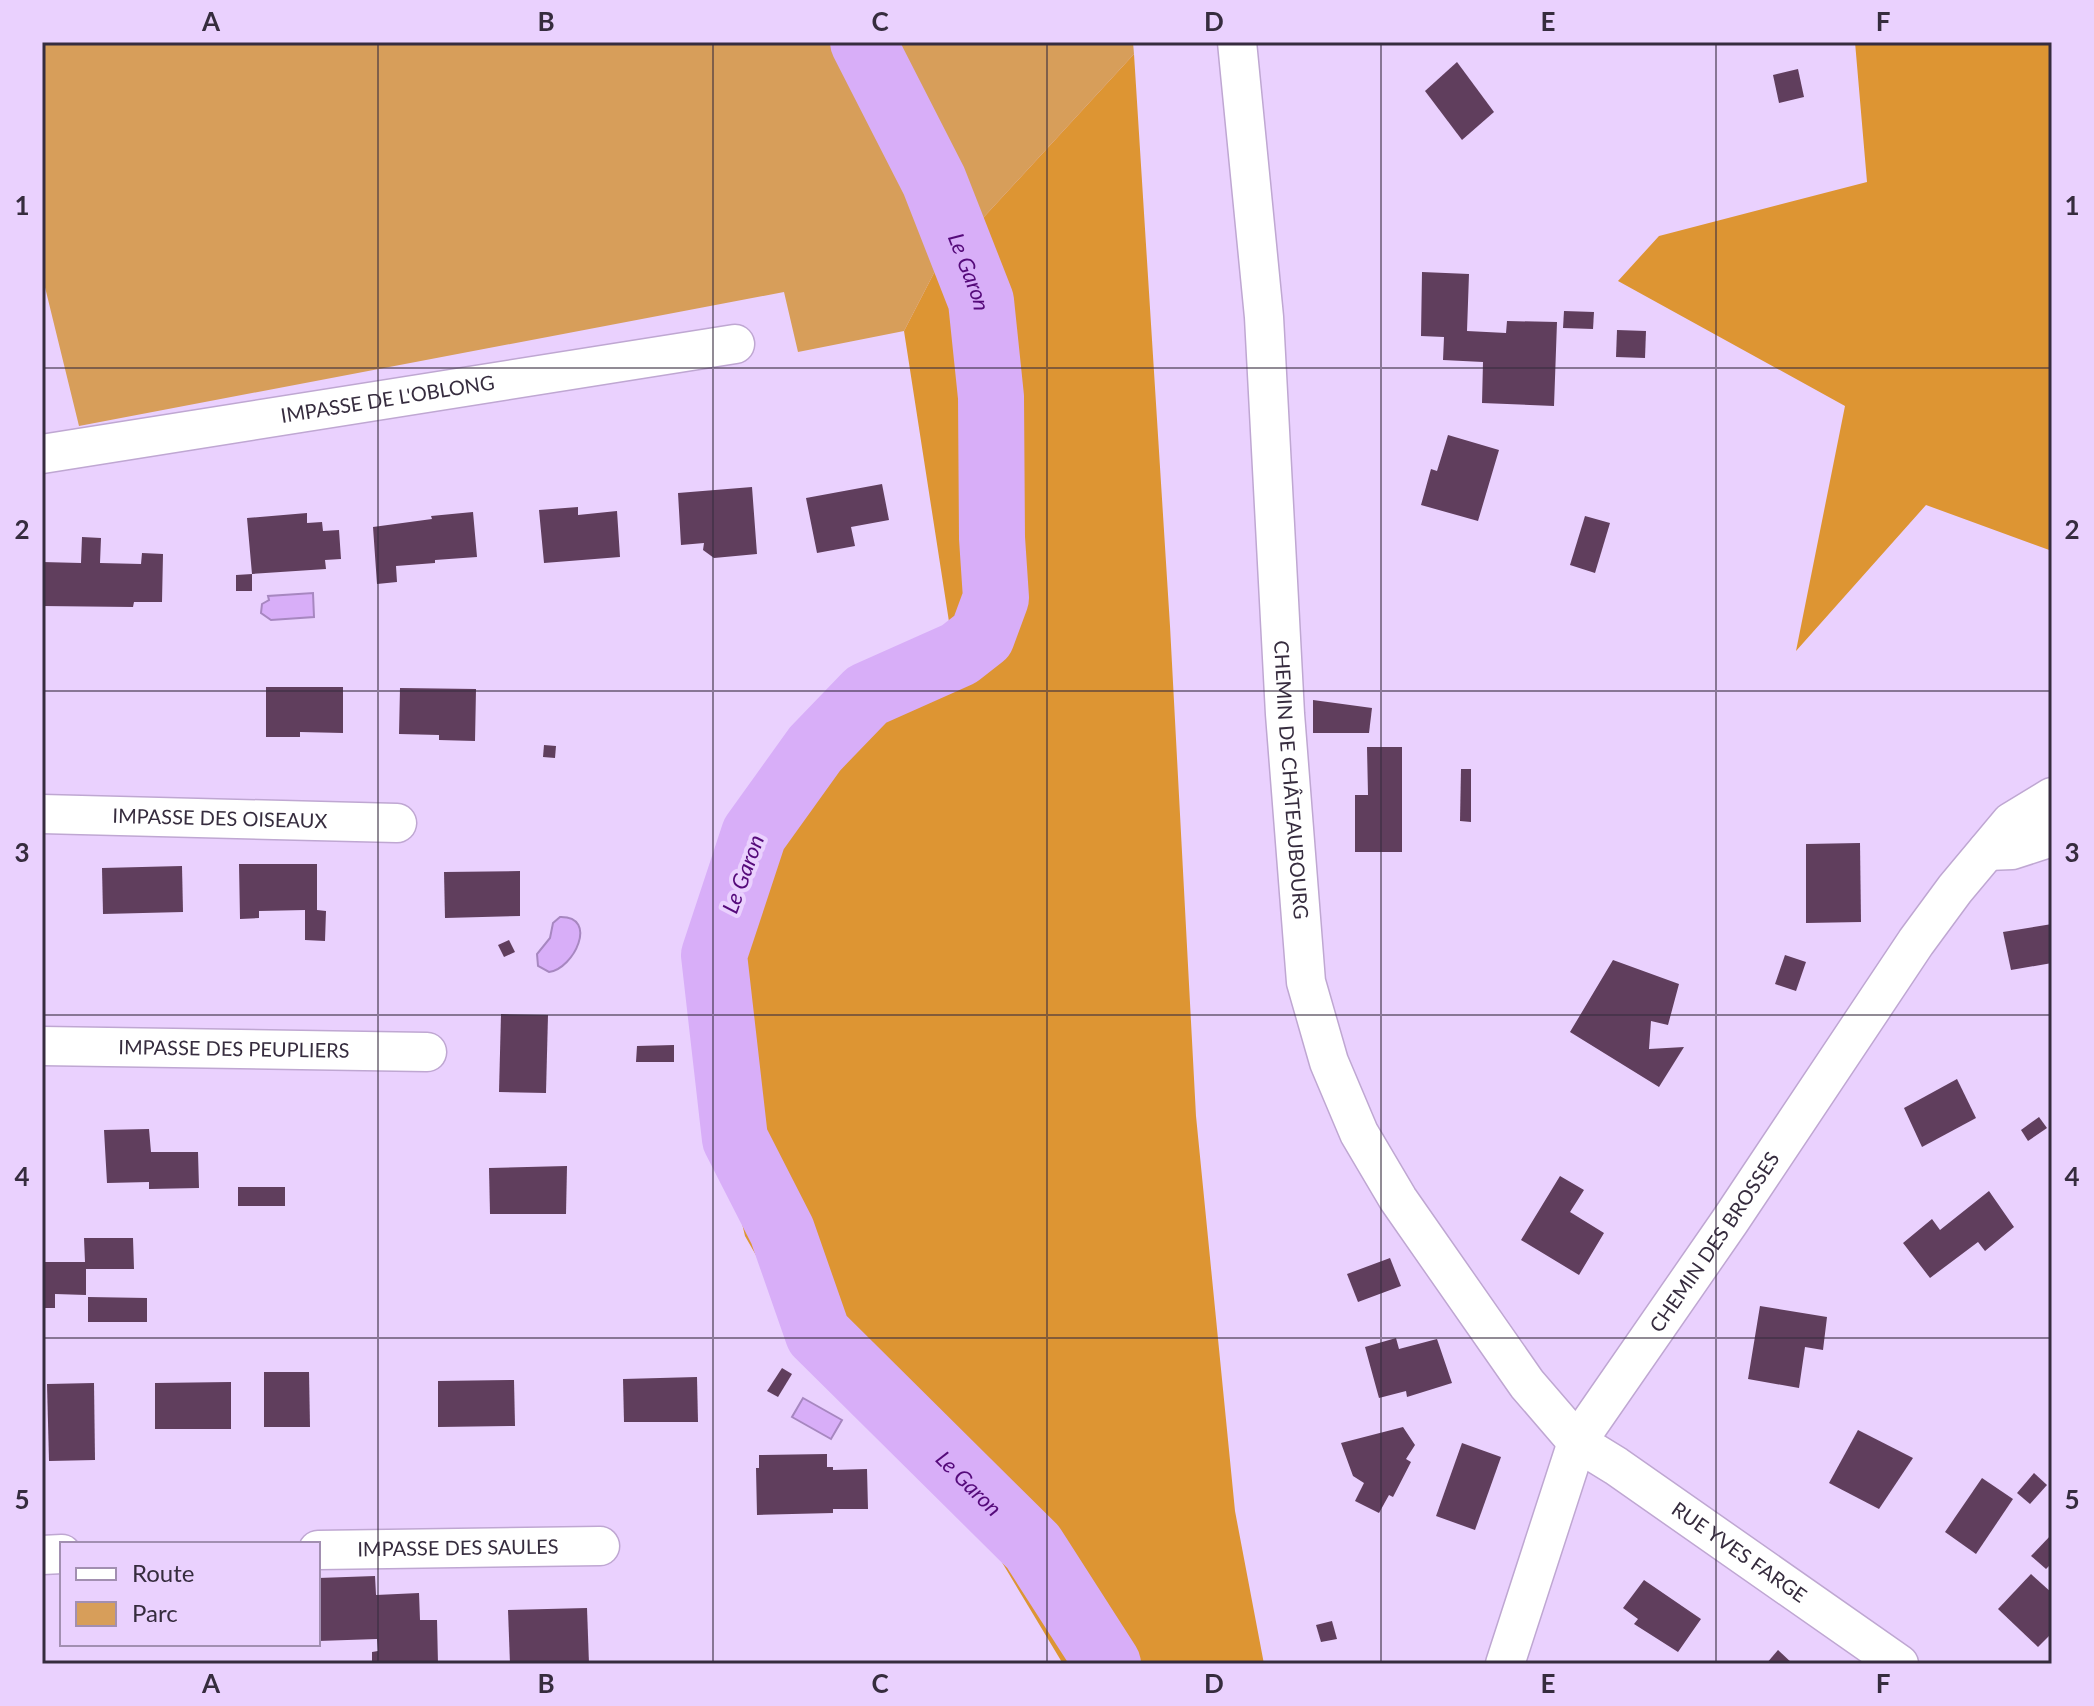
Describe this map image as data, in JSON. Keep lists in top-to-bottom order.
{
  "streets": {
    "street": [
      "IMPASSE DE L'OBLONG",
      "CHEMIN DE CHÂTEAUBOURG",
      "IMPASSE DES OISEAUX",
      "IMPASSE DES PEUPLIERS",
      "CHEMIN DES BROSSES",
      "IMPASSE DES SAULES",
      "RUE YVES FARGE"
    ]
  },
  "crossings": [
    ["CHEMIN DE CHÂTEAUBOURG", "CHEMIN DES BROSSES"],
    ["CHEMIN DE CHÂTEAUBOURG", "RUE YVES FARGE"],
    ["CHEMIN DES BROSSES", "RUE YVES FARGE"]
  ],
  "water": ["Le Garon"],
  "legend": ["Route", "Parc"],
  "grid": {
    "columns": [
      "A",
      "B",
      "C",
      "D",
      "E",
      "F"
    ],
    "rows": [
      "1",
      "2",
      "3",
      "4",
      "5"
    ]
  }
}
